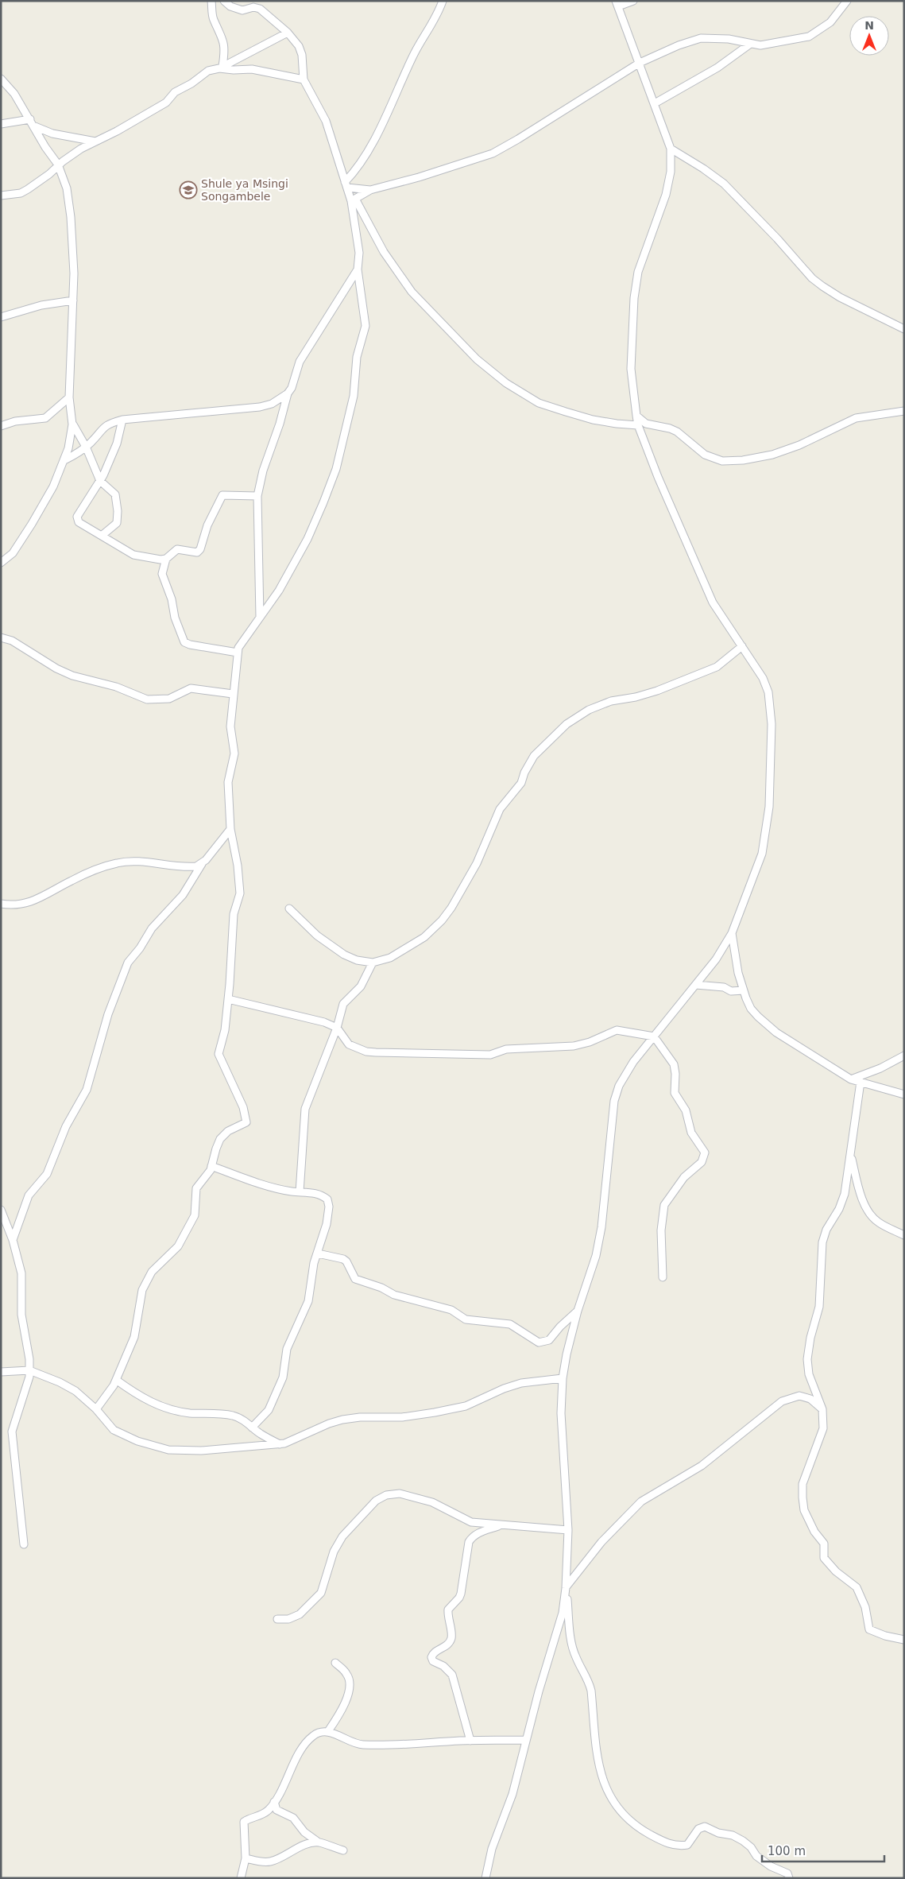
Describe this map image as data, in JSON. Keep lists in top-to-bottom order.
{
  "places": {
    "school or university": ["Shule ya Msingi Songambele"]
  },
  "scale_bar": "100 m",
  "north": "top"
}
